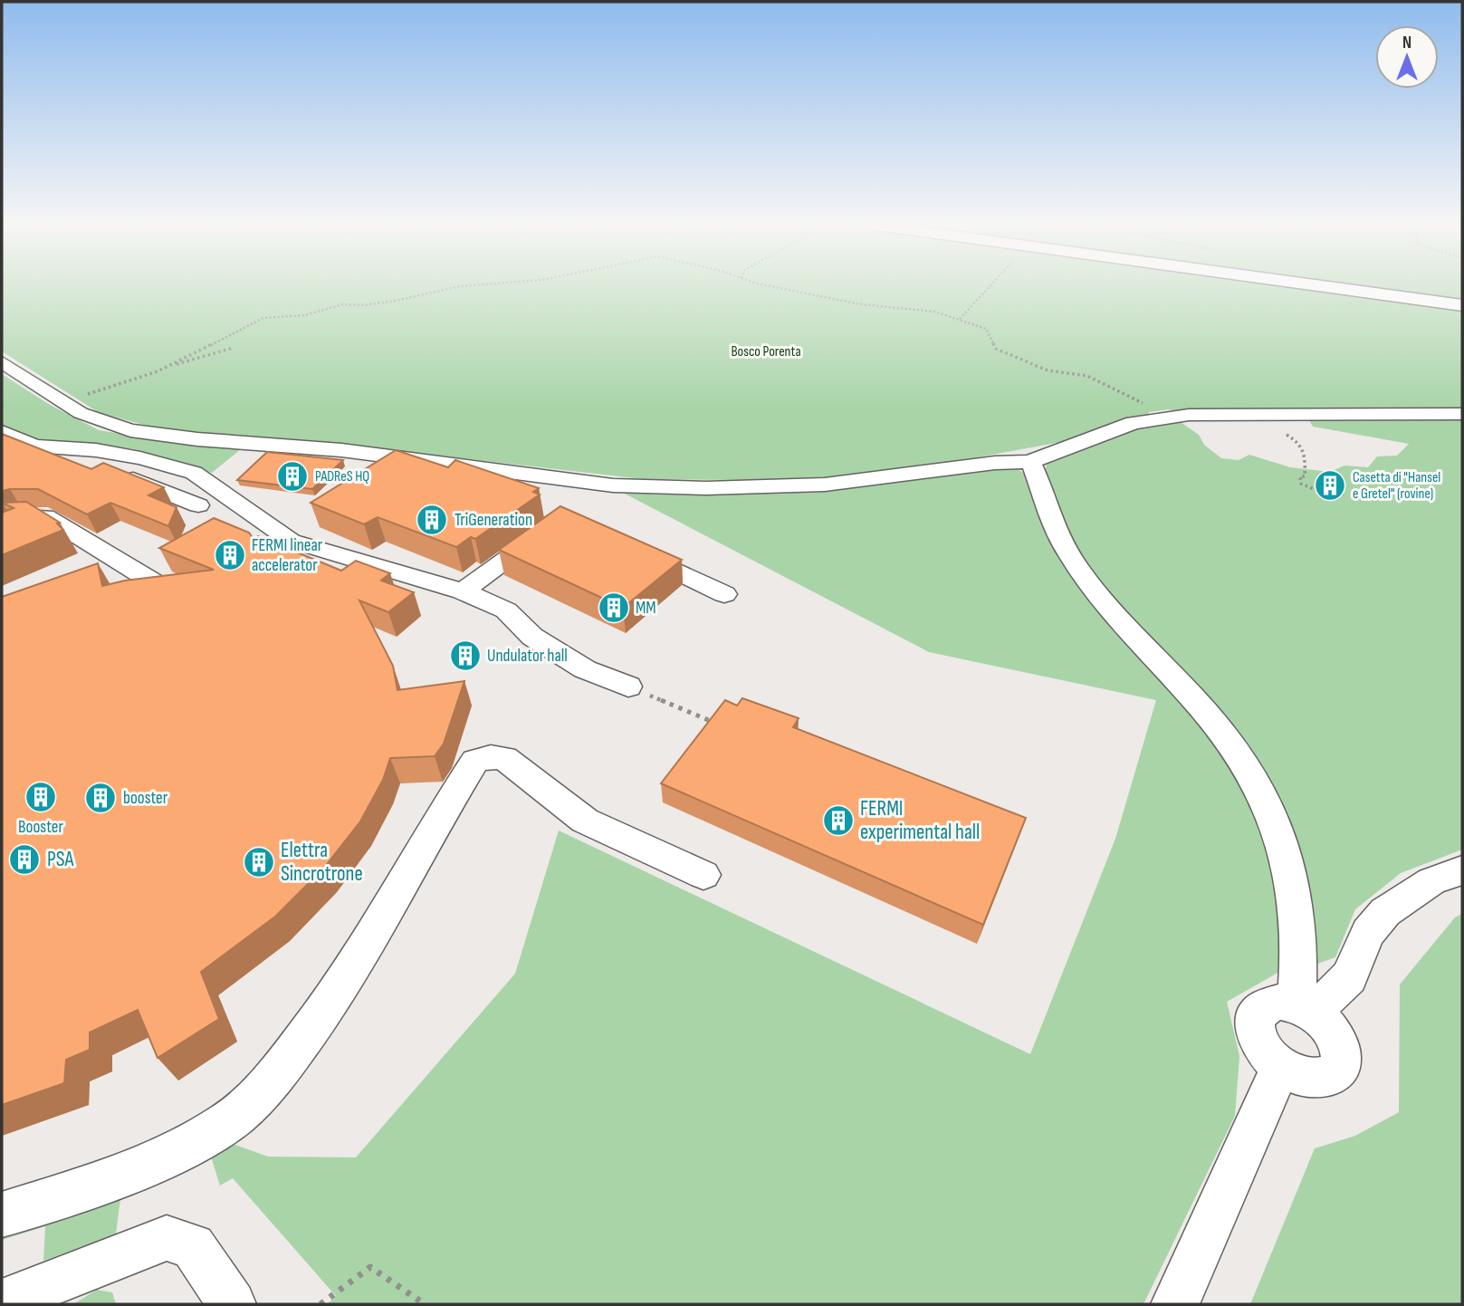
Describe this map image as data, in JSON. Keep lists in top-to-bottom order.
{
  "parks": ["Bosco Porenta"],
  "places": {
    "building": [
      "PADReS HQ",
      "Casetta di \"Hansel e Gretel\" (rovine)",
      "TriGeneration",
      "FERMI linear accelerator",
      "MM",
      "Undulator hall",
      "Booster",
      "booster",
      "FERMI experimental hall",
      "PSA",
      "Elettra Sincrotrone"
    ]
  },
  "north": "top"
}
